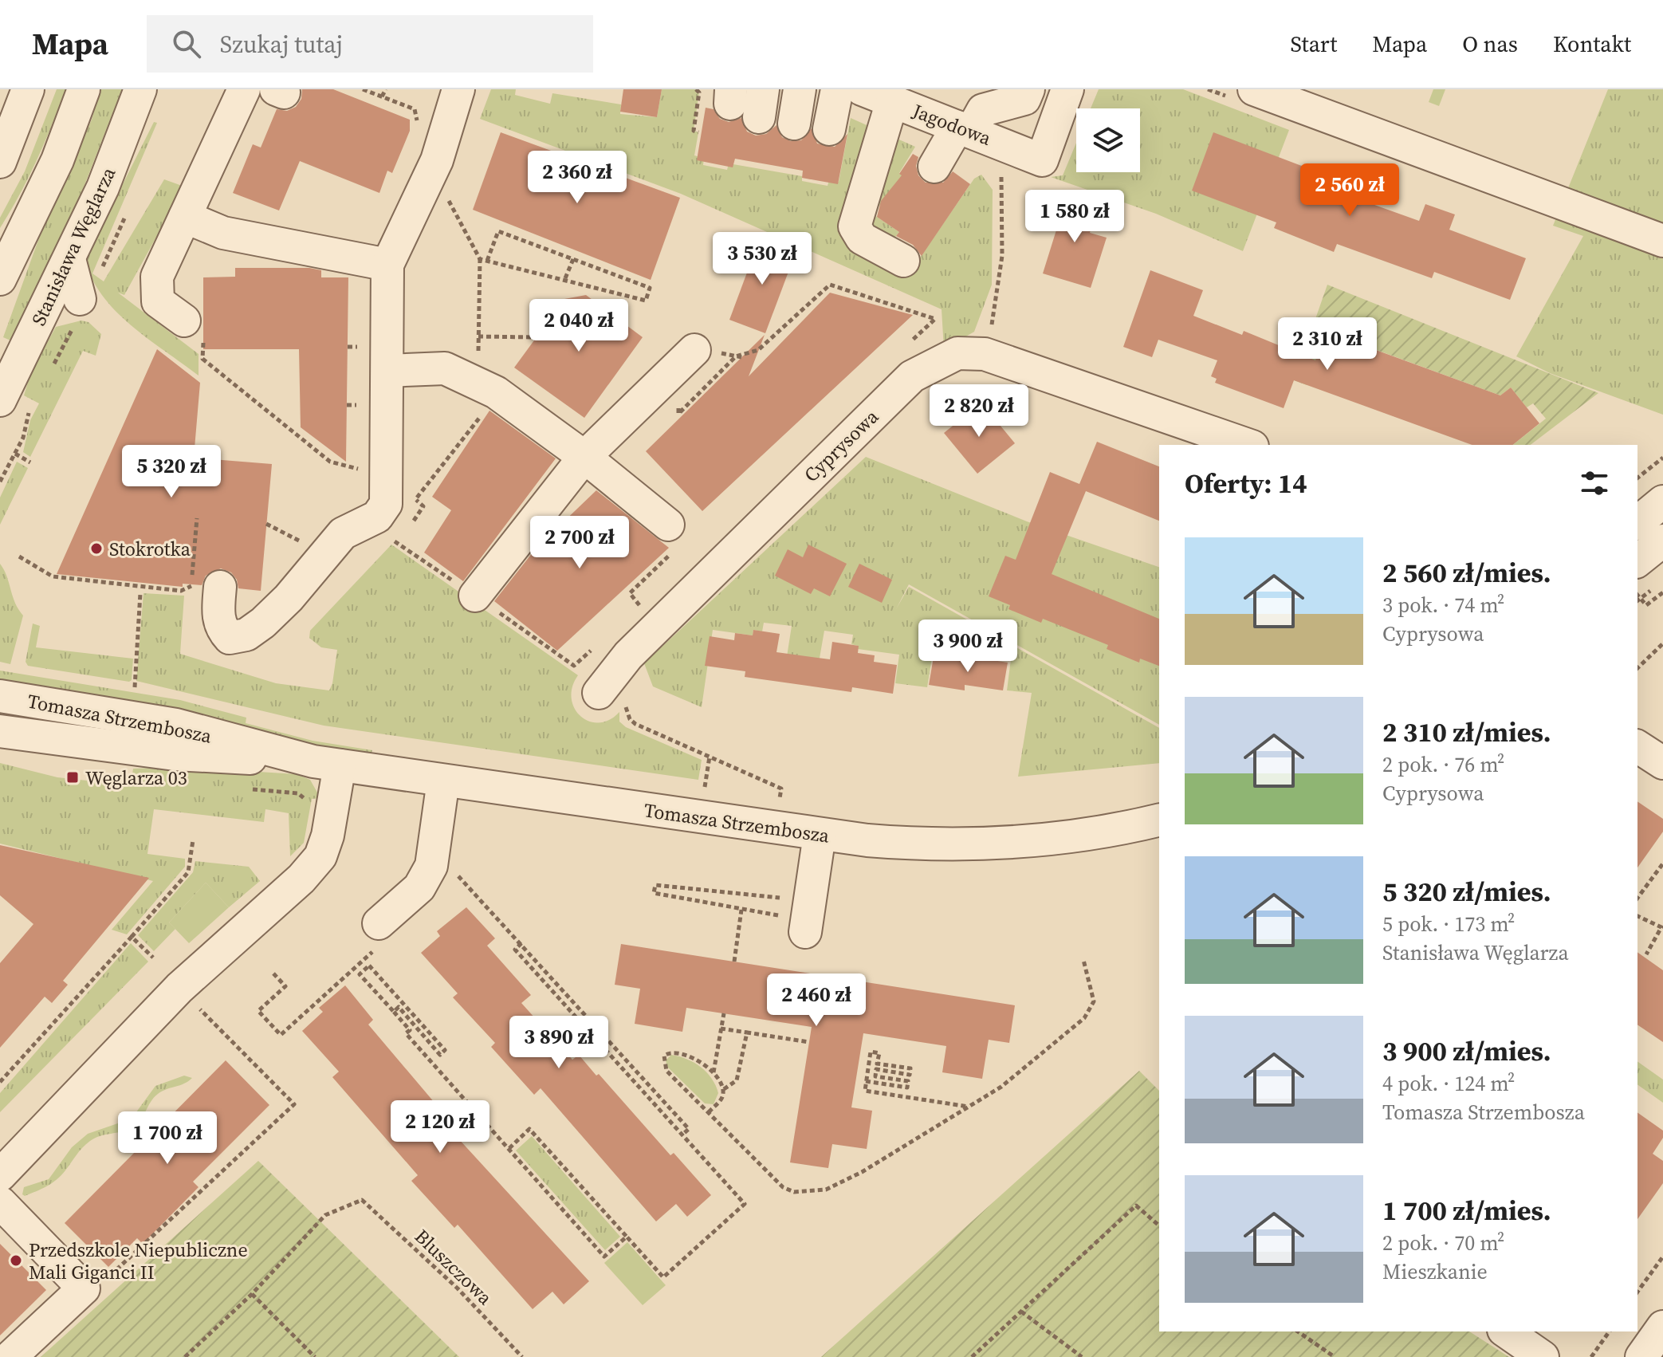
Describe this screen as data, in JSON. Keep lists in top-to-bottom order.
{
  "streets": {
    "street": [
      "Jagodowa",
      "Stanisława Węglarza",
      "Cyprysowa",
      "Tomasza Strzembosza"
    ],
    "path": ["Bluszczowa"]
  },
  "places": {
    "other": ["Stokrotka", "Przedszkole Niepubliczne Mali Giganci II"],
    "transit": ["Węglarza 03"]
  },
  "page": {
    "header": "Mapa",
    "search": "Szukaj tutaj",
    "nav": [
      "Start",
      "Mapa",
      "O nas",
      "Kontakt"
    ],
    "price": [
      "2 360 zł",
      "2 560 zł",
      "1 580 zł",
      "3 530 zł",
      "2 040 zł",
      "2 310 zł",
      "2 820 zł",
      "5 320 zł",
      "2 700 zł",
      "3 900 zł",
      "2 460 zł",
      "3 890 zł",
      "2 120 zł",
      "1 700 zł"
    ],
    "heading": "Oferty: 14",
    "list": [
      {
        "name": "2 560 zł/mies.",
        "note": "3 pok. · 74 m² · Cyprysowa"
      },
      {
        "name": "2 310 zł/mies.",
        "note": "2 pok. · 76 m² · Cyprysowa"
      },
      {
        "name": "5 320 zł/mies.",
        "note": "5 pok. · 173 m² · Stanisława Węglarza"
      },
      {
        "name": "3 900 zł/mies.",
        "note": "4 pok. · 124 m² · Tomasza Strzembosza"
      },
      {
        "name": "1 700 zł/mies.",
        "note": "2 pok. · 70 m² · Mieszkanie"
      }
    ]
  }
}
